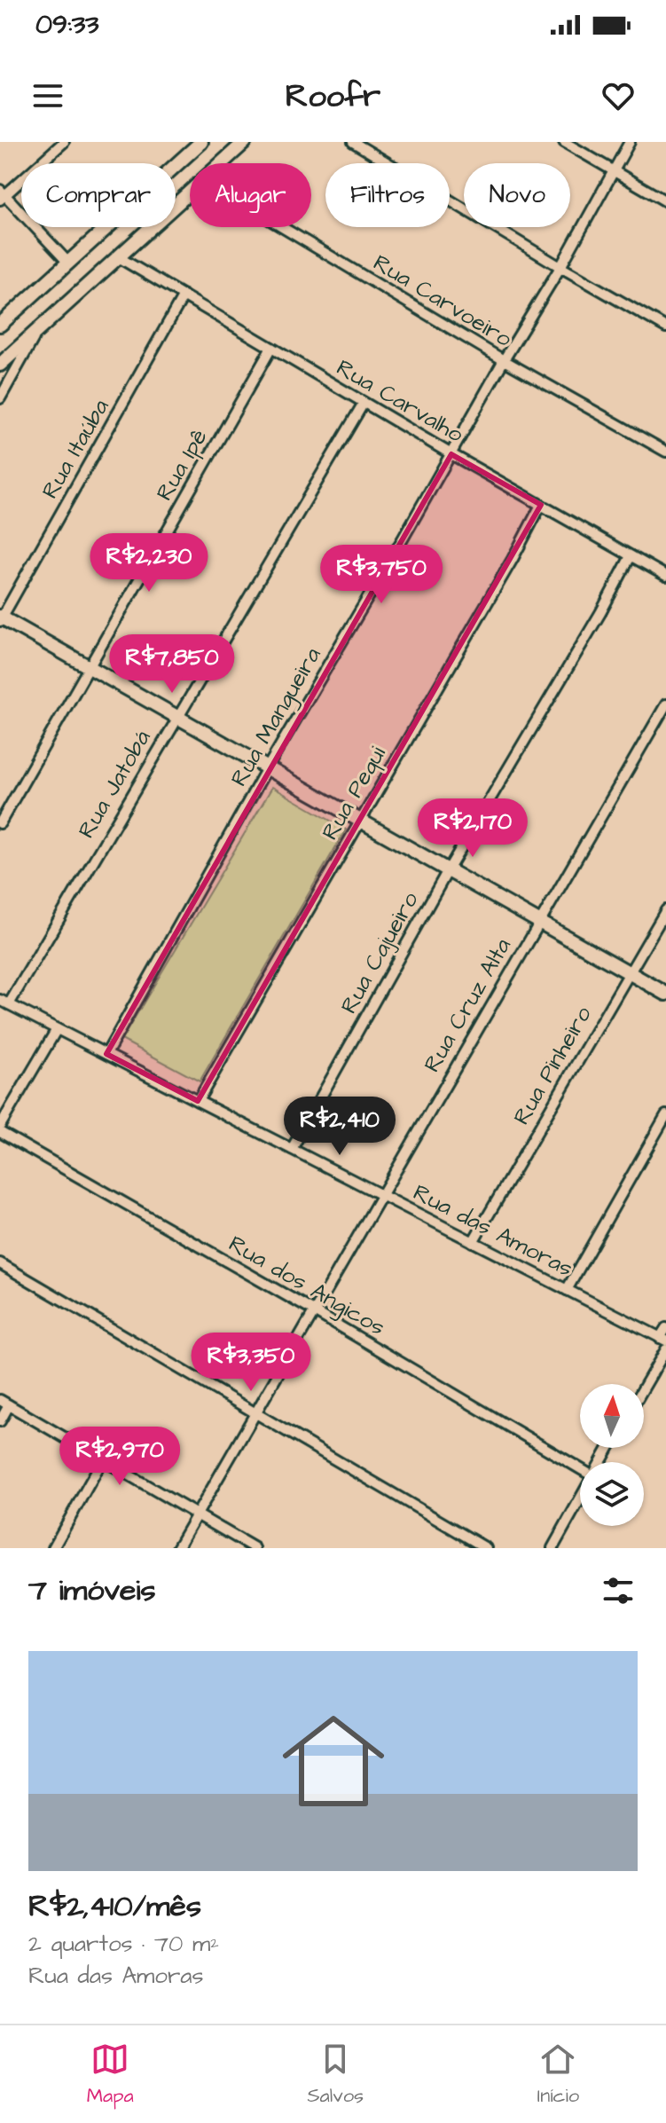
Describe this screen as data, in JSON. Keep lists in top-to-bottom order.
{
  "streets": {
    "street": [
      "Rua Carvoeiro",
      "Rua Carvalho",
      "Rua Itaúba",
      "Rua Ipê",
      "Rua Mangueira",
      "Rua Jatobá",
      "Rua Pequi",
      "Rua Cajueiro",
      "Rua Cruz Alta",
      "Rua Pinheiro",
      "Rua das Amoras",
      "Rua dos Angicos"
    ]
  },
  "crossings": [
    ["Rua Carvoeiro", "Rua Mangueira"],
    ["Rua Carvalho", "Rua Itaúba"],
    ["Rua Carvalho", "Rua Ipê"],
    ["Rua Carvalho", "Rua Mangueira"],
    ["Rua Carvalho", "Rua Jatobá"],
    ["Rua Carvalho", "Rua Pequi"],
    ["Rua Carvalho", "Rua Cajueiro"],
    ["Rua Mangueira", "Rua das Amoras"],
    ["Rua Jatobá", "Rua das Amoras"],
    ["Rua Pequi", "Rua das Amoras"],
    ["Rua Cajueiro", "Rua das Amoras"],
    ["Rua Cruz Alta", "Rua das Amoras"],
    ["Rua Cruz Alta", "Rua dos Angicos"],
    ["Rua Pinheiro", "Rua das Amoras"]
  ],
  "north": "top",
  "page": {
    "status": "09:33",
    "header": "Roofr",
    "chip": [
      "Comprar",
      "Alugar",
      "Filtros",
      "Novo"
    ],
    "price": [
      "R$2,230",
      "R$3,750",
      "R$7,850",
      "R$2,170",
      "R$2,410",
      "R$3,350",
      "R$2,970"
    ],
    "heading": "7 imóveis",
    "list": [
      {
        "name": "R$2,410/mês",
        "note": "2 quartos · 70 m² · Rua das Amoras"
      }
    ],
    "tabs": ["Mapa", "Salvos", "Início"]
  }
}
